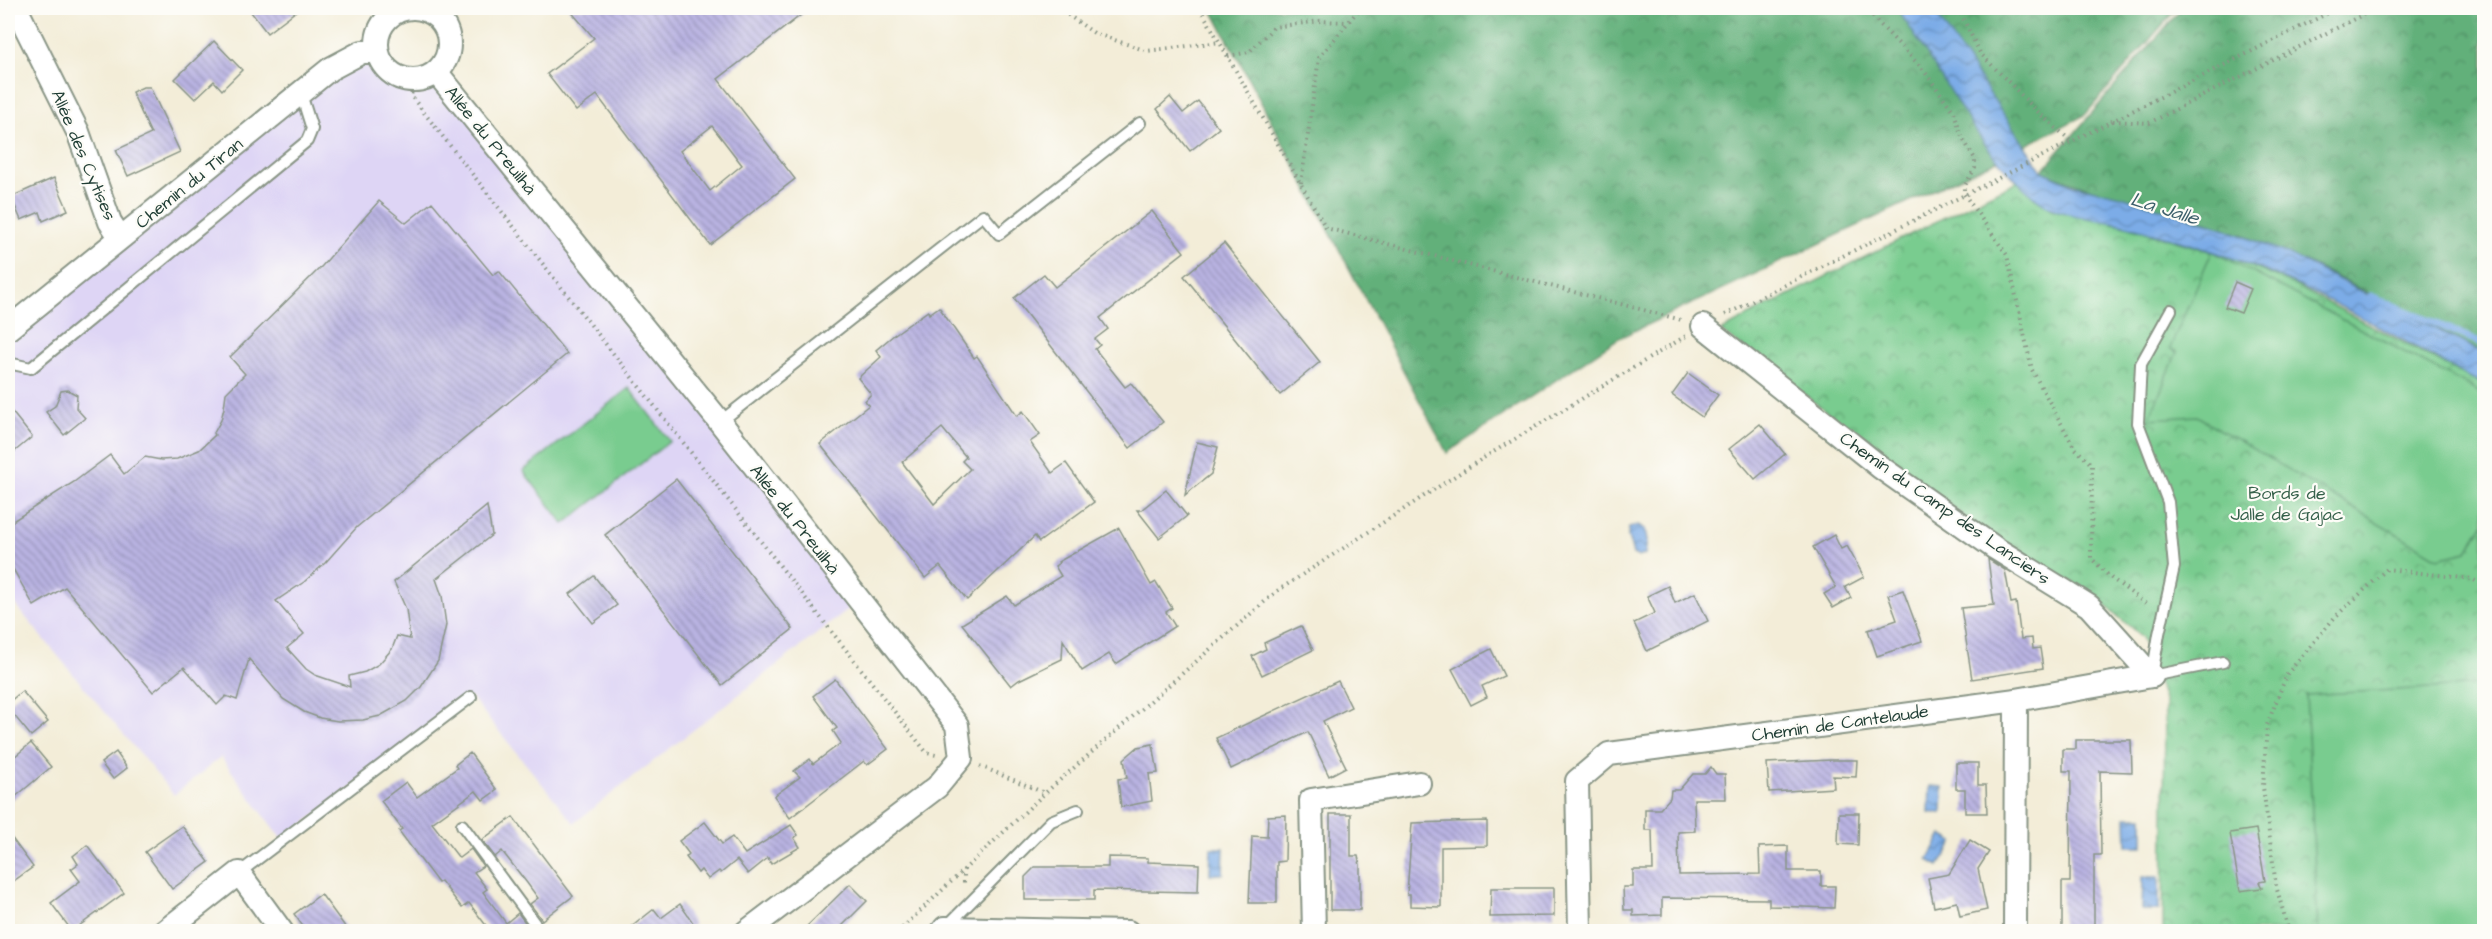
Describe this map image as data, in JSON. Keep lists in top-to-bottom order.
{
  "streets": {
    "street": [
      "Allée du Preuilhà",
      "Allée des Cytises",
      "Chemin du Tiran",
      "Chemin du Camp des Lanciers",
      "Chemin de Cantelaude"
    ]
  },
  "crossings": [
    ["Allée du Preuilhà", "Chemin du Tiran"],
    ["Allée des Cytises", "Chemin du Tiran"],
    ["Chemin du Camp des Lanciers", "Chemin de Cantelaude"]
  ],
  "water": ["La Jalle"],
  "parks": ["Bords de Jalle de Gajac"]
}
